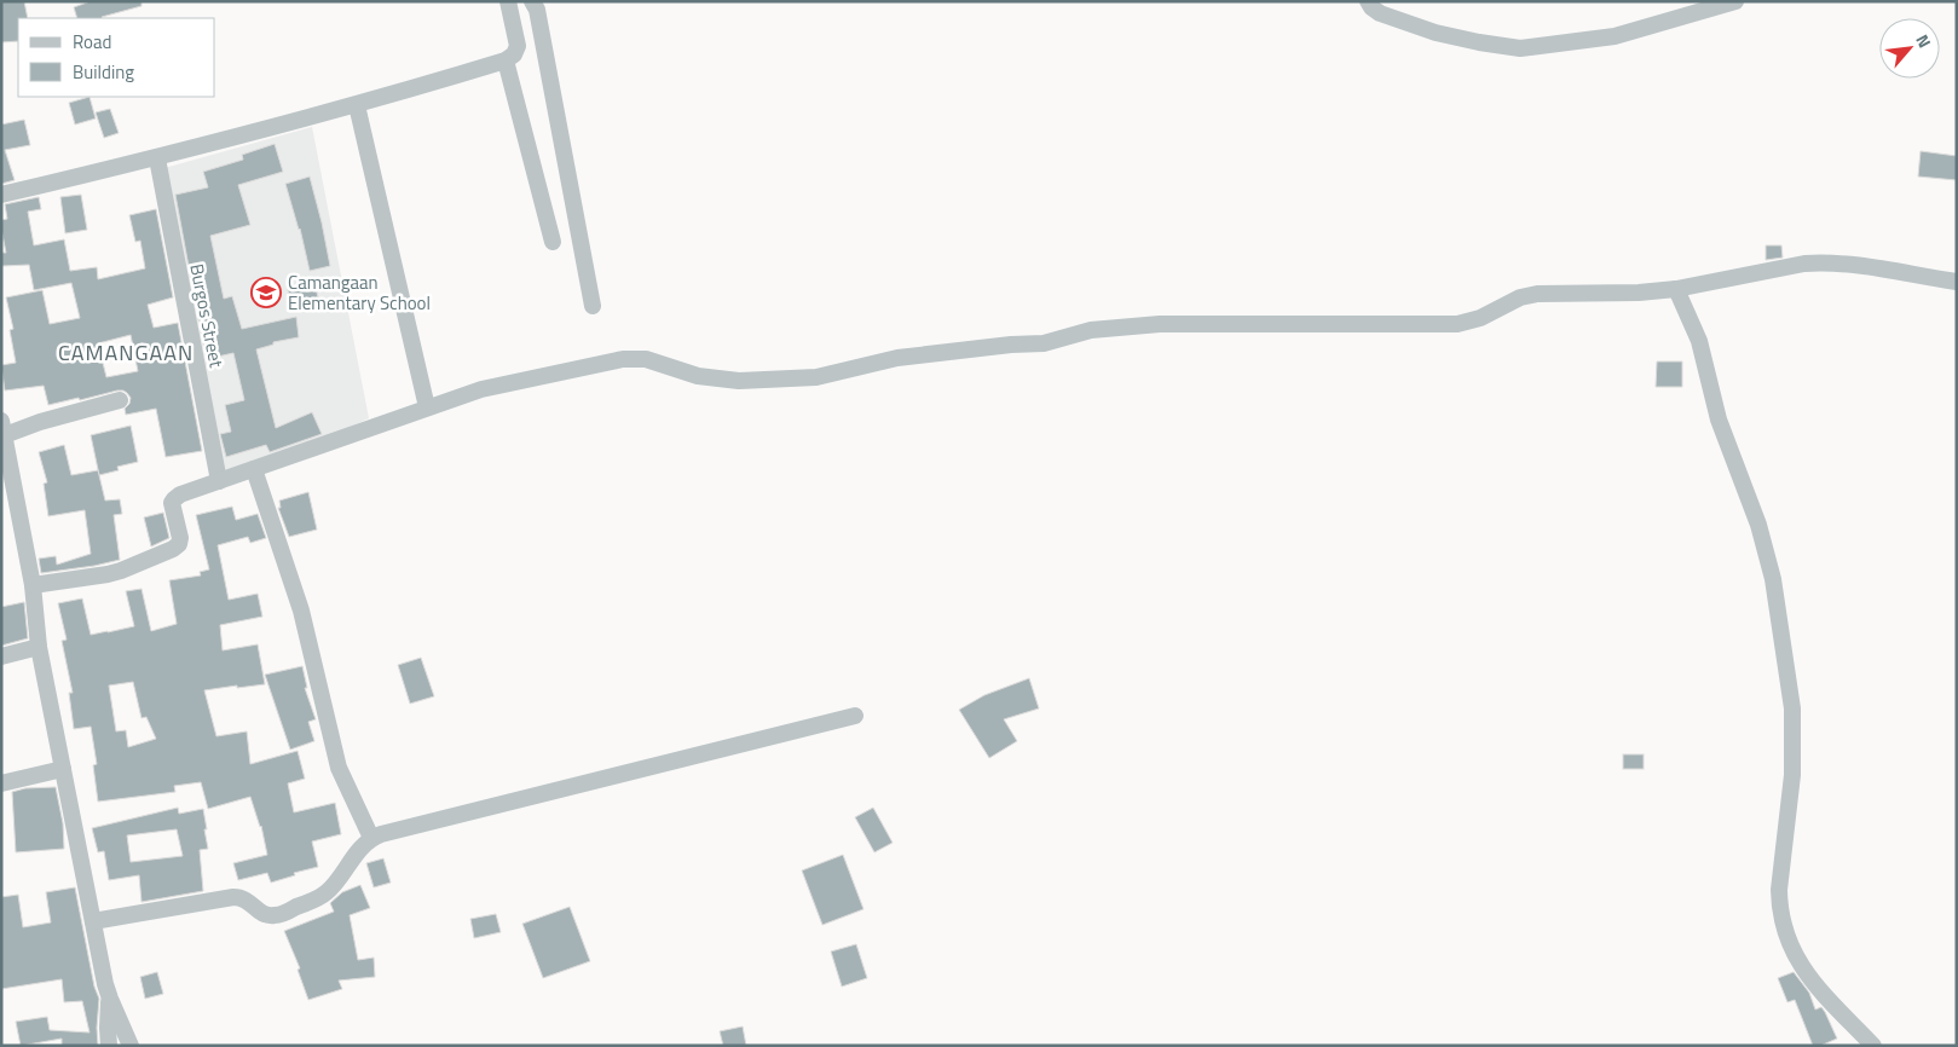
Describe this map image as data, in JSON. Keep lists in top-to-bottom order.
{
  "streets": {
    "street": ["Burgos Street"]
  },
  "districts": ["CAMANGAAN"],
  "places": {
    "school or university": ["Camangaan Elementary School"]
  },
  "legend": ["Road", "Building"],
  "north": "top right"
}
